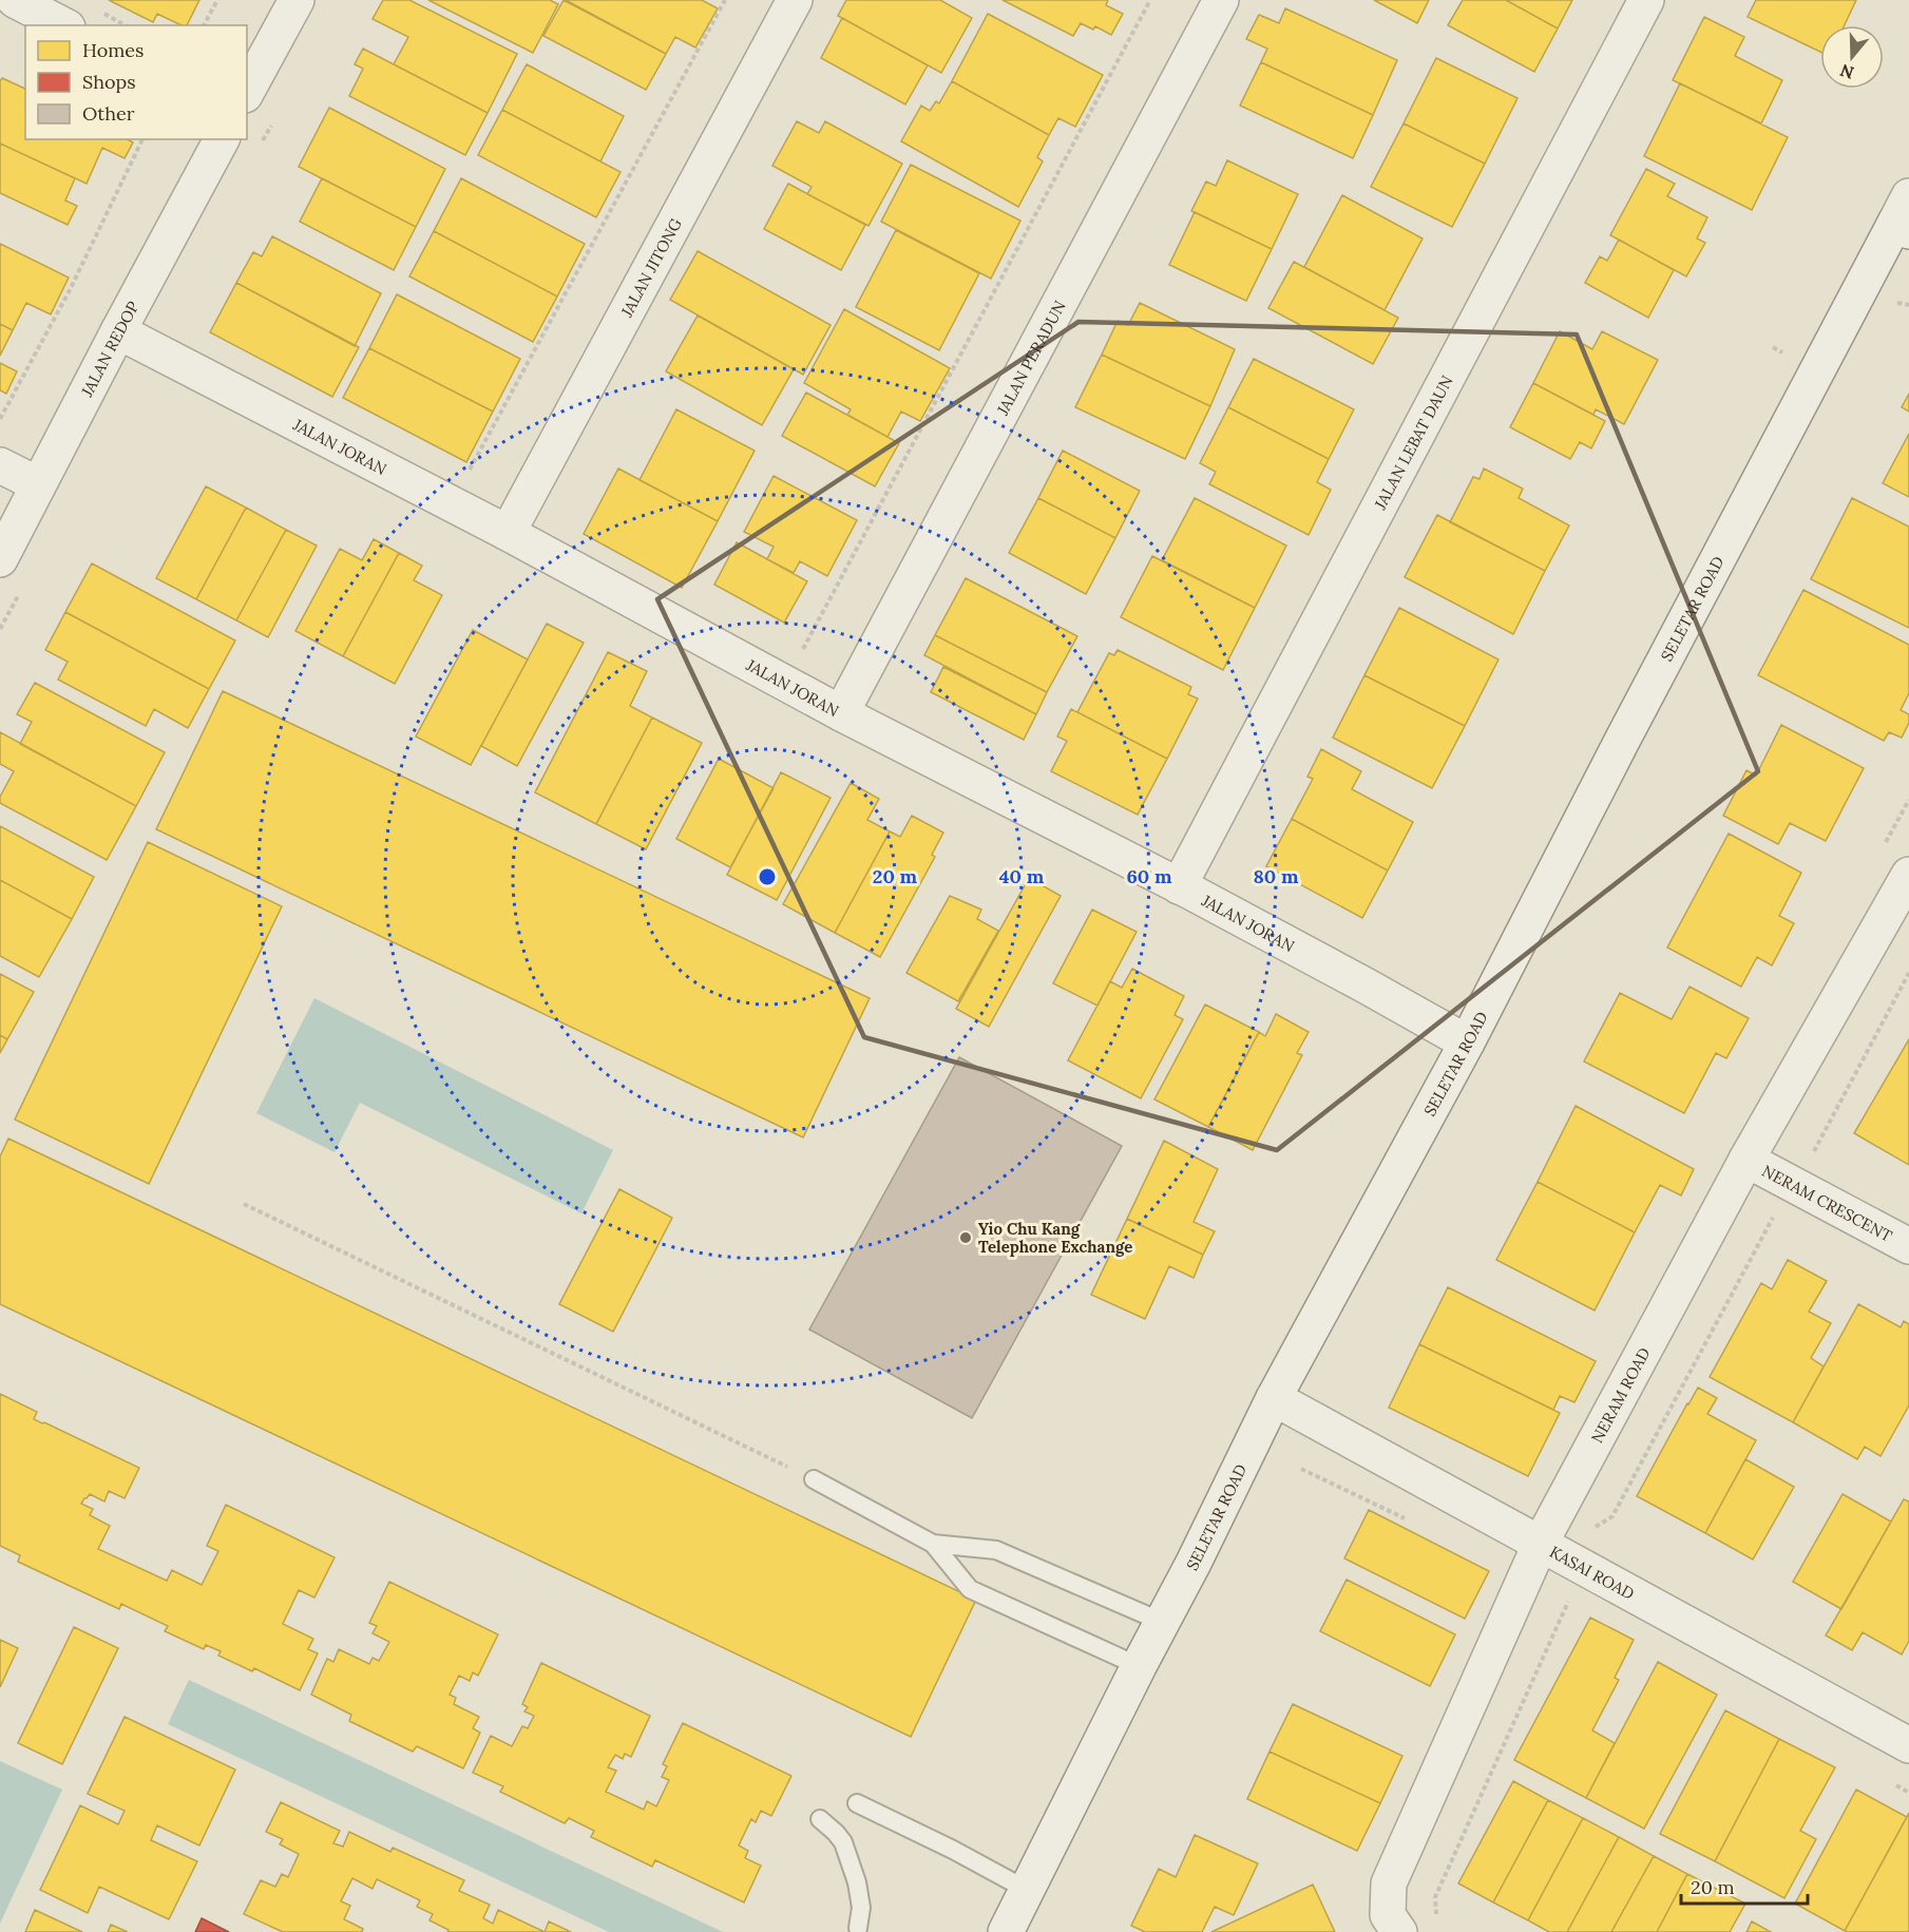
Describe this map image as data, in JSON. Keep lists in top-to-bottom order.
{
  "streets": {
    "street": [
      "JALAN JITONG",
      "JALAN REDOP",
      "JALAN PERADUN",
      "JALAN LEBAT DAUN",
      "JALAN JORAN",
      "SELETAR ROAD",
      "NERAM CRESCENT",
      "NERAM ROAD",
      "KASAI ROAD"
    ]
  },
  "crossings": [
    ["JALAN JITONG", "JALAN JORAN"],
    ["JALAN REDOP", "JALAN JORAN"],
    ["JALAN PERADUN", "JALAN JORAN"],
    ["JALAN LEBAT DAUN", "JALAN JORAN"],
    ["JALAN JORAN", "SELETAR ROAD"],
    ["SELETAR ROAD", "KASAI ROAD"],
    ["NERAM CRESCENT", "NERAM ROAD"],
    ["NERAM ROAD", "KASAI ROAD"]
  ],
  "places": ["Yio Chu Kang Telephone Exchange"],
  "legend": ["Homes", "Shops", "Other"],
  "scale_bar": "20 m",
  "north": "bottom",
  "rings": [
    "20 m",
    "40 m",
    "60 m",
    "80 m"
  ]
}
